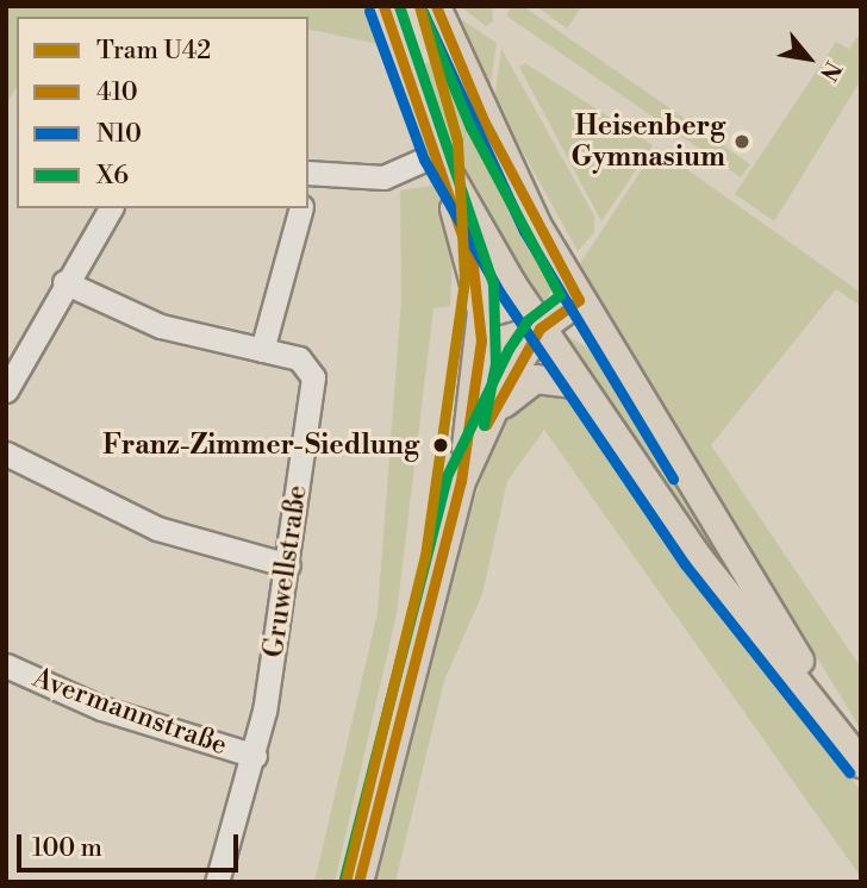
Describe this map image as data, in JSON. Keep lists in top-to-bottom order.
{
  "streets": {
    "street": ["Gruwellstraße", "Avermannstraße"]
  },
  "crossings": [
    ["Gruwellstraße", "Avermannstraße"]
  ],
  "places": ["Heisenberg Gymnasium", "Franz-Zimmer-Siedlung"],
  "lines": [
    "tram line U42",
    "transit line 410",
    "transit line X6",
    "transit line N10"
  ],
  "legend": [
    "Tram U42",
    "410",
    "N10",
    "X6"
  ],
  "scale_bar": "100 m",
  "north": "bottom right"
}
